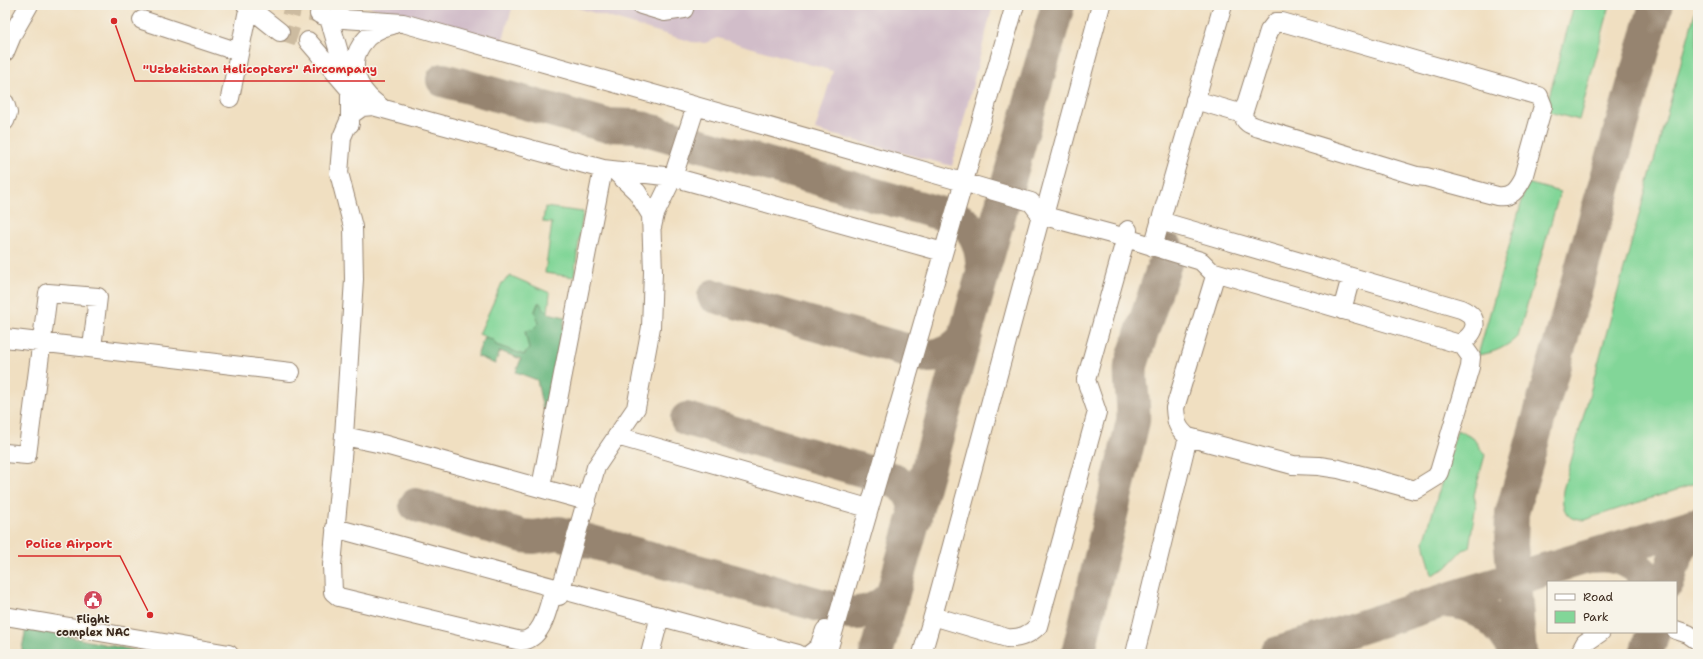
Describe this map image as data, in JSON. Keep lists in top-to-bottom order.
{
  "places": {
    "other": ["\"Uzbekistan Helicopters\" Aircompany", "Police Airport"],
    "public building": ["Flight complex NAC"]
  },
  "legend": ["Road", "Park"]
}
